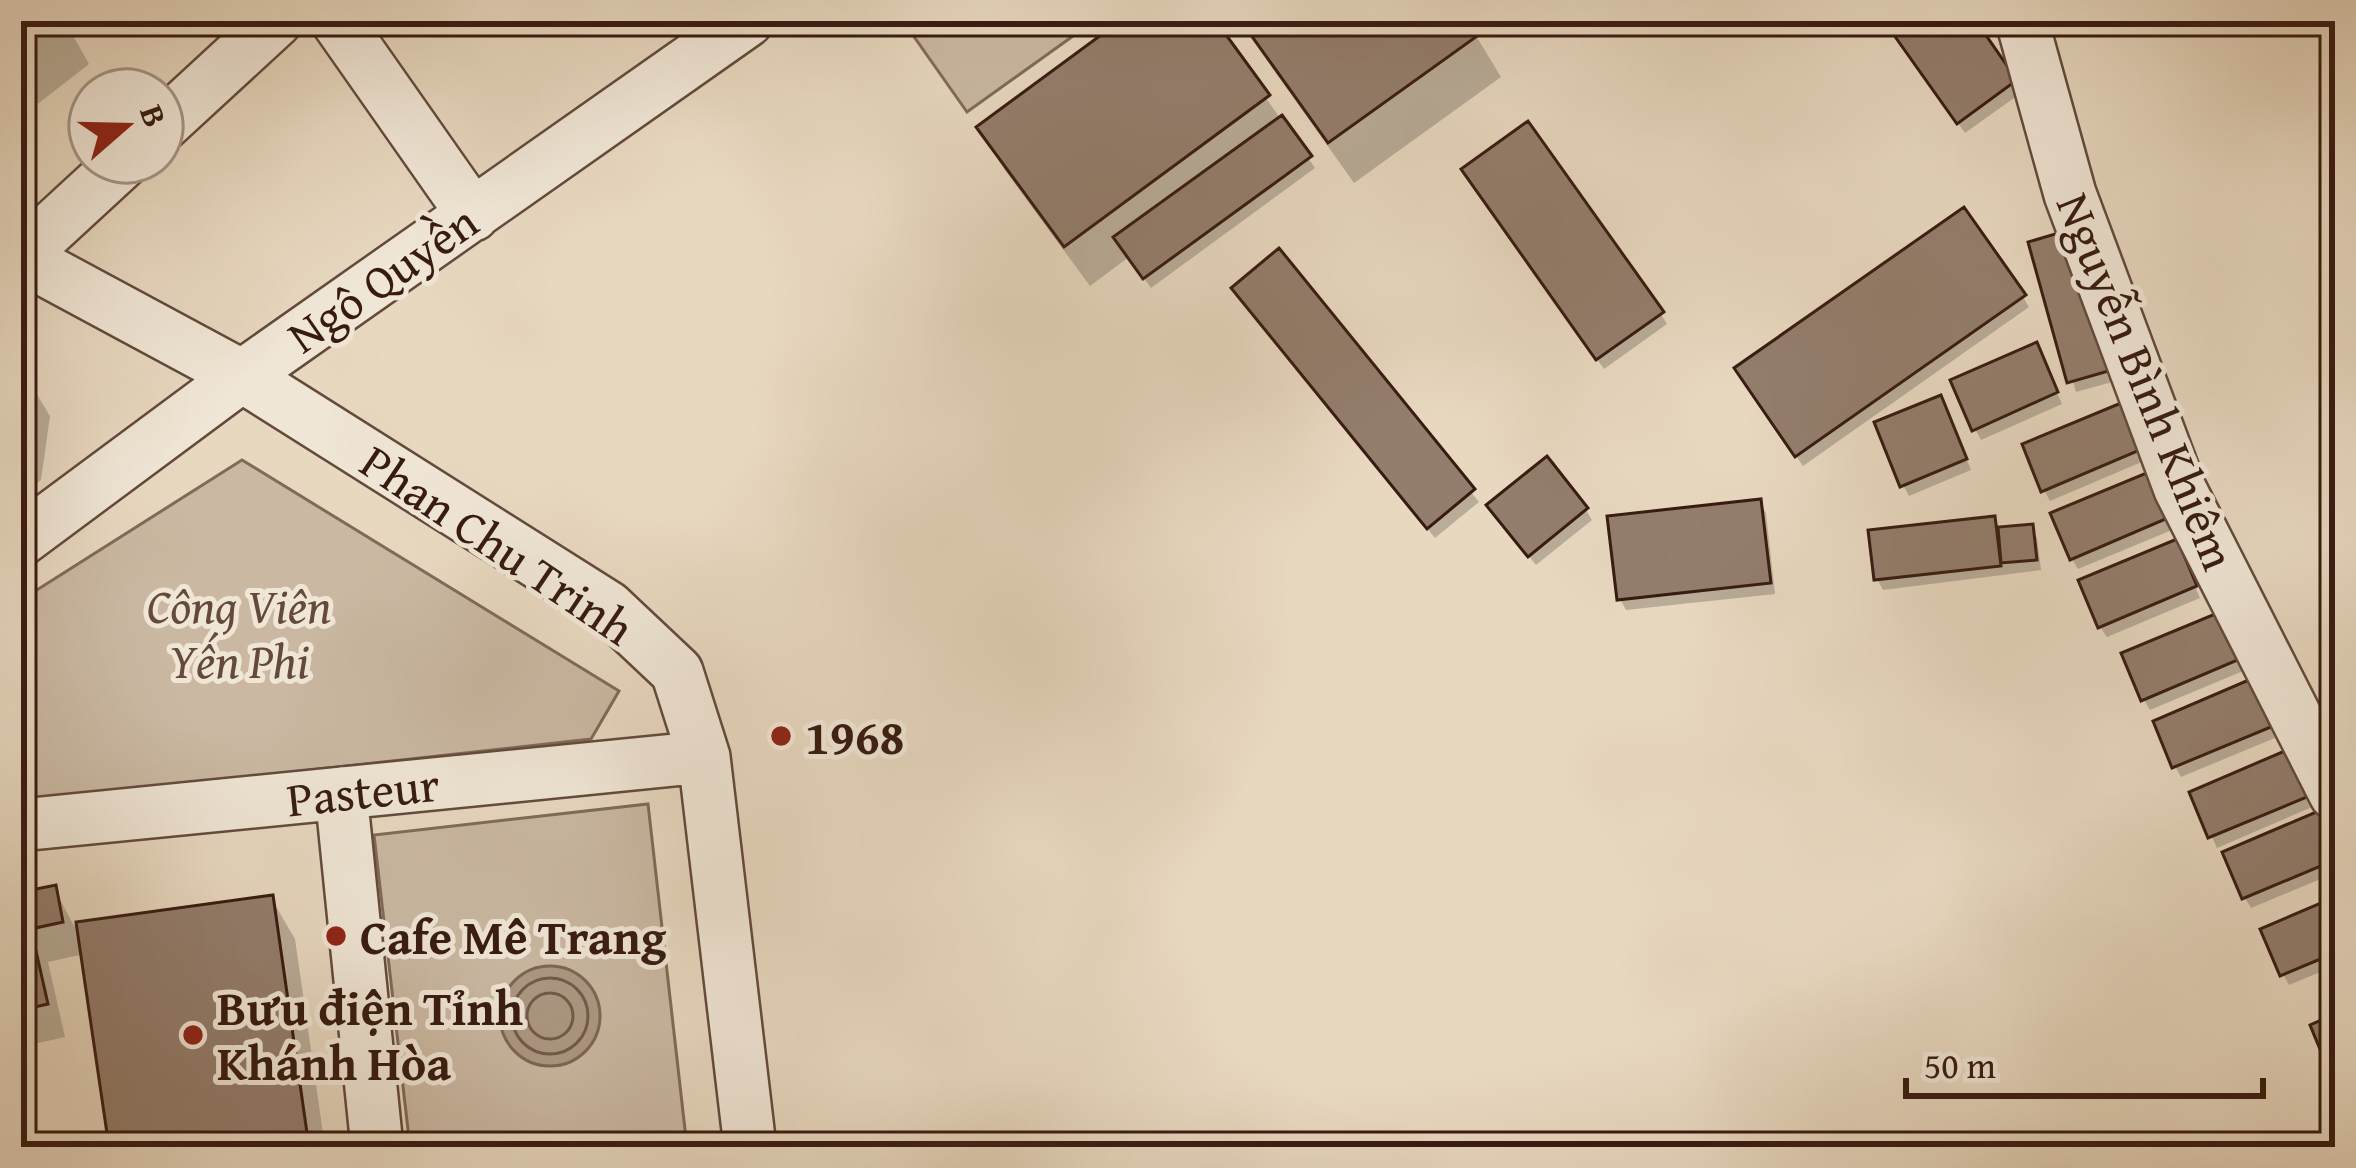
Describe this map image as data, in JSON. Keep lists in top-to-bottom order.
{
  "streets": {
    "street": [
      "Ngô Quyền",
      "Nguyễn Bình Khiêm",
      "Phan Chu Trinh",
      "Pasteur"
    ]
  },
  "crossings": [
    ["Ngô Quyền", "Phan Chu Trinh"],
    ["Phan Chu Trinh", "Pasteur"]
  ],
  "parks": ["Công Viên Yến Phi"],
  "places": ["1968", "Cafe Mê Trang", "Bưu điện Tỉnh Khánh Hòa"],
  "scale_bar": "50 m",
  "north": "right"
}
